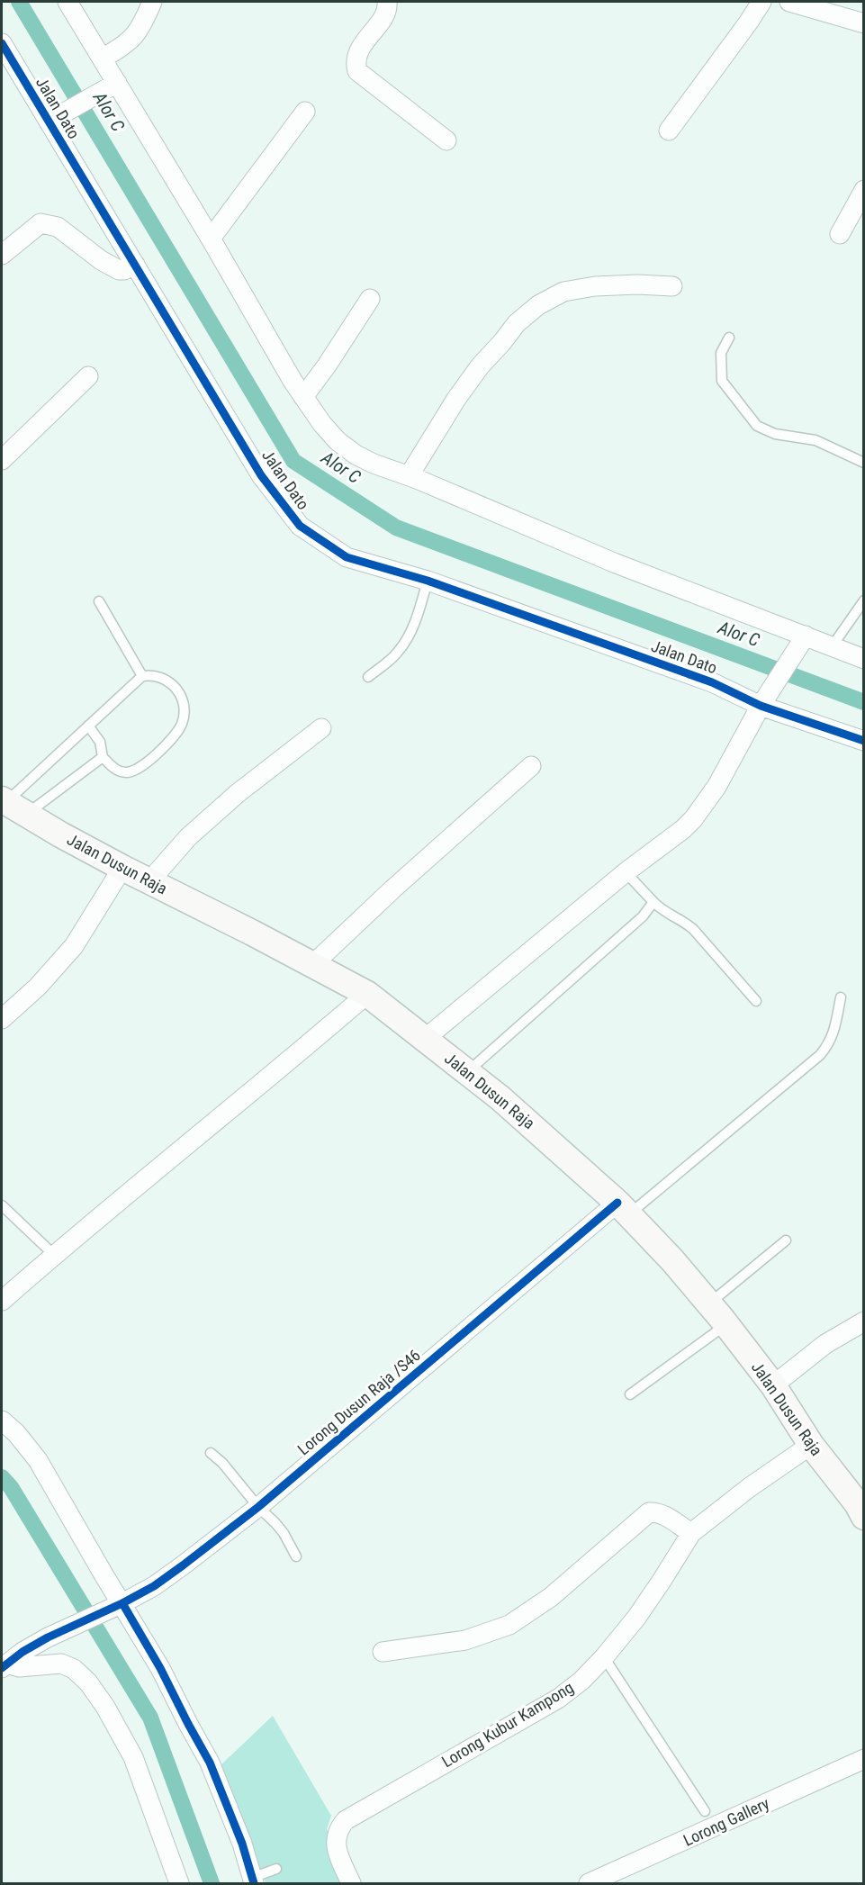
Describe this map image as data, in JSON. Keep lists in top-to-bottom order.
{
  "streets": {
    "main road": ["Jalan Dusun Raja"],
    "street": [
      "Jalan Dato",
      "Lorong Dusun Raja /S46",
      "Lorong Kubur Kampong",
      "Lorong Gallery"
    ]
  },
  "crossings": [
    ["Jalan Dusun Raja", "Lorong Dusun Raja /S46"],
    ["Jalan Dusun Raja", "Lorong Kubur Kampong"]
  ],
  "water": ["Alor C"]
}
